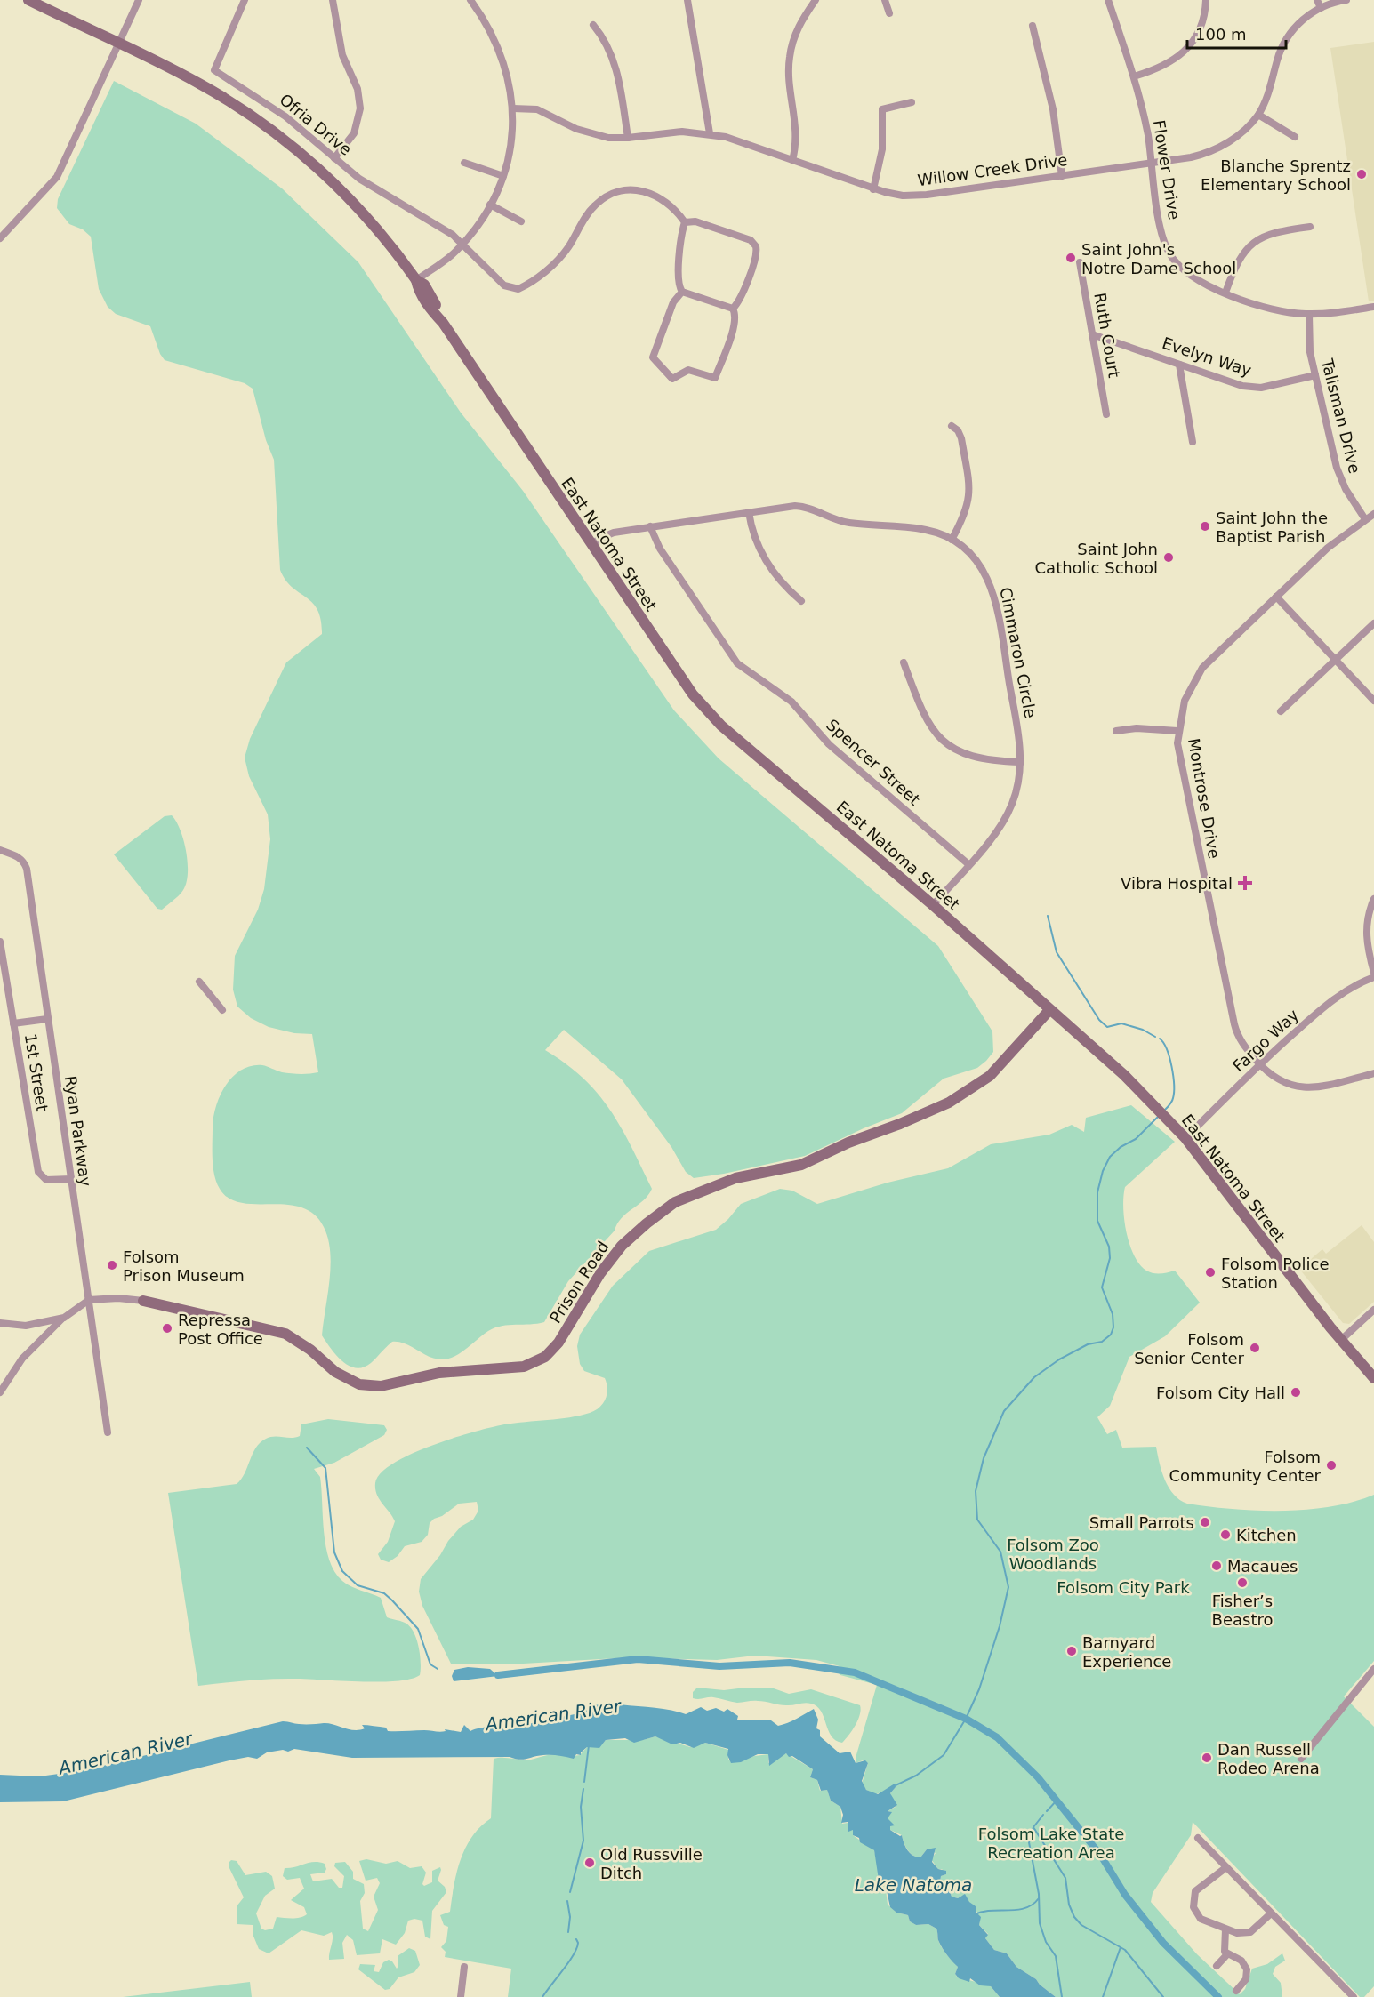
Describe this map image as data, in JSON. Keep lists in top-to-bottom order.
{
  "streets": {
    "main road": ["East Natoma Street", "Prison Road"],
    "street": [
      "Ofria Drive",
      "Willow Creek Drive",
      "Flower Drive",
      "Ruth Court",
      "Evelyn Way",
      "Talisman Drive",
      "Cimmaron Circle",
      "Spencer Street",
      "Montrose Drive",
      "Fargo Way",
      "1st Street",
      "Ryan Parkway"
    ]
  },
  "crossings": [
    ["Willow Creek Drive", "Flower Drive"],
    ["Flower Drive", "Talisman Drive"],
    ["Ruth Court", "Evelyn Way"],
    ["Evelyn Way", "Talisman Drive"],
    ["Talisman Drive", "Montrose Drive"],
    ["East Natoma Street", "Cimmaron Circle"],
    ["East Natoma Street", "Fargo Way"],
    ["East Natoma Street", "Prison Road"],
    ["Cimmaron Circle", "Spencer Street"],
    ["Montrose Drive", "Fargo Way"],
    ["1st Street", "Ryan Parkway"],
    ["Ryan Parkway", "Prison Road"]
  ],
  "water": ["American River", "Lake Natoma"],
  "parks": ["Folsom Zoo Woodlands", "Folsom City Park", "Folsom Lake State Recreation Area"],
  "places": {
    "other": [
      "Blanche Sprentz Elementary School",
      "Saint John's Notre Dame School",
      "Saint John the Baptist Parish",
      "Saint John Catholic School",
      "Folsom Prison Museum",
      "Folsom Police Station",
      "Repressa Post Office",
      "Folsom Senior Center",
      "Folsom City Hall",
      "Folsom Community Center",
      "Small Parrots",
      "Kitchen",
      "Macaues",
      "Fisher’s Beastro",
      "Barnyard Experience",
      "Dan Russell Rodeo Arena",
      "Old Russville Ditch"
    ],
    "health": ["Vibra Hospital"]
  },
  "scale_bar": "100 m"
}
